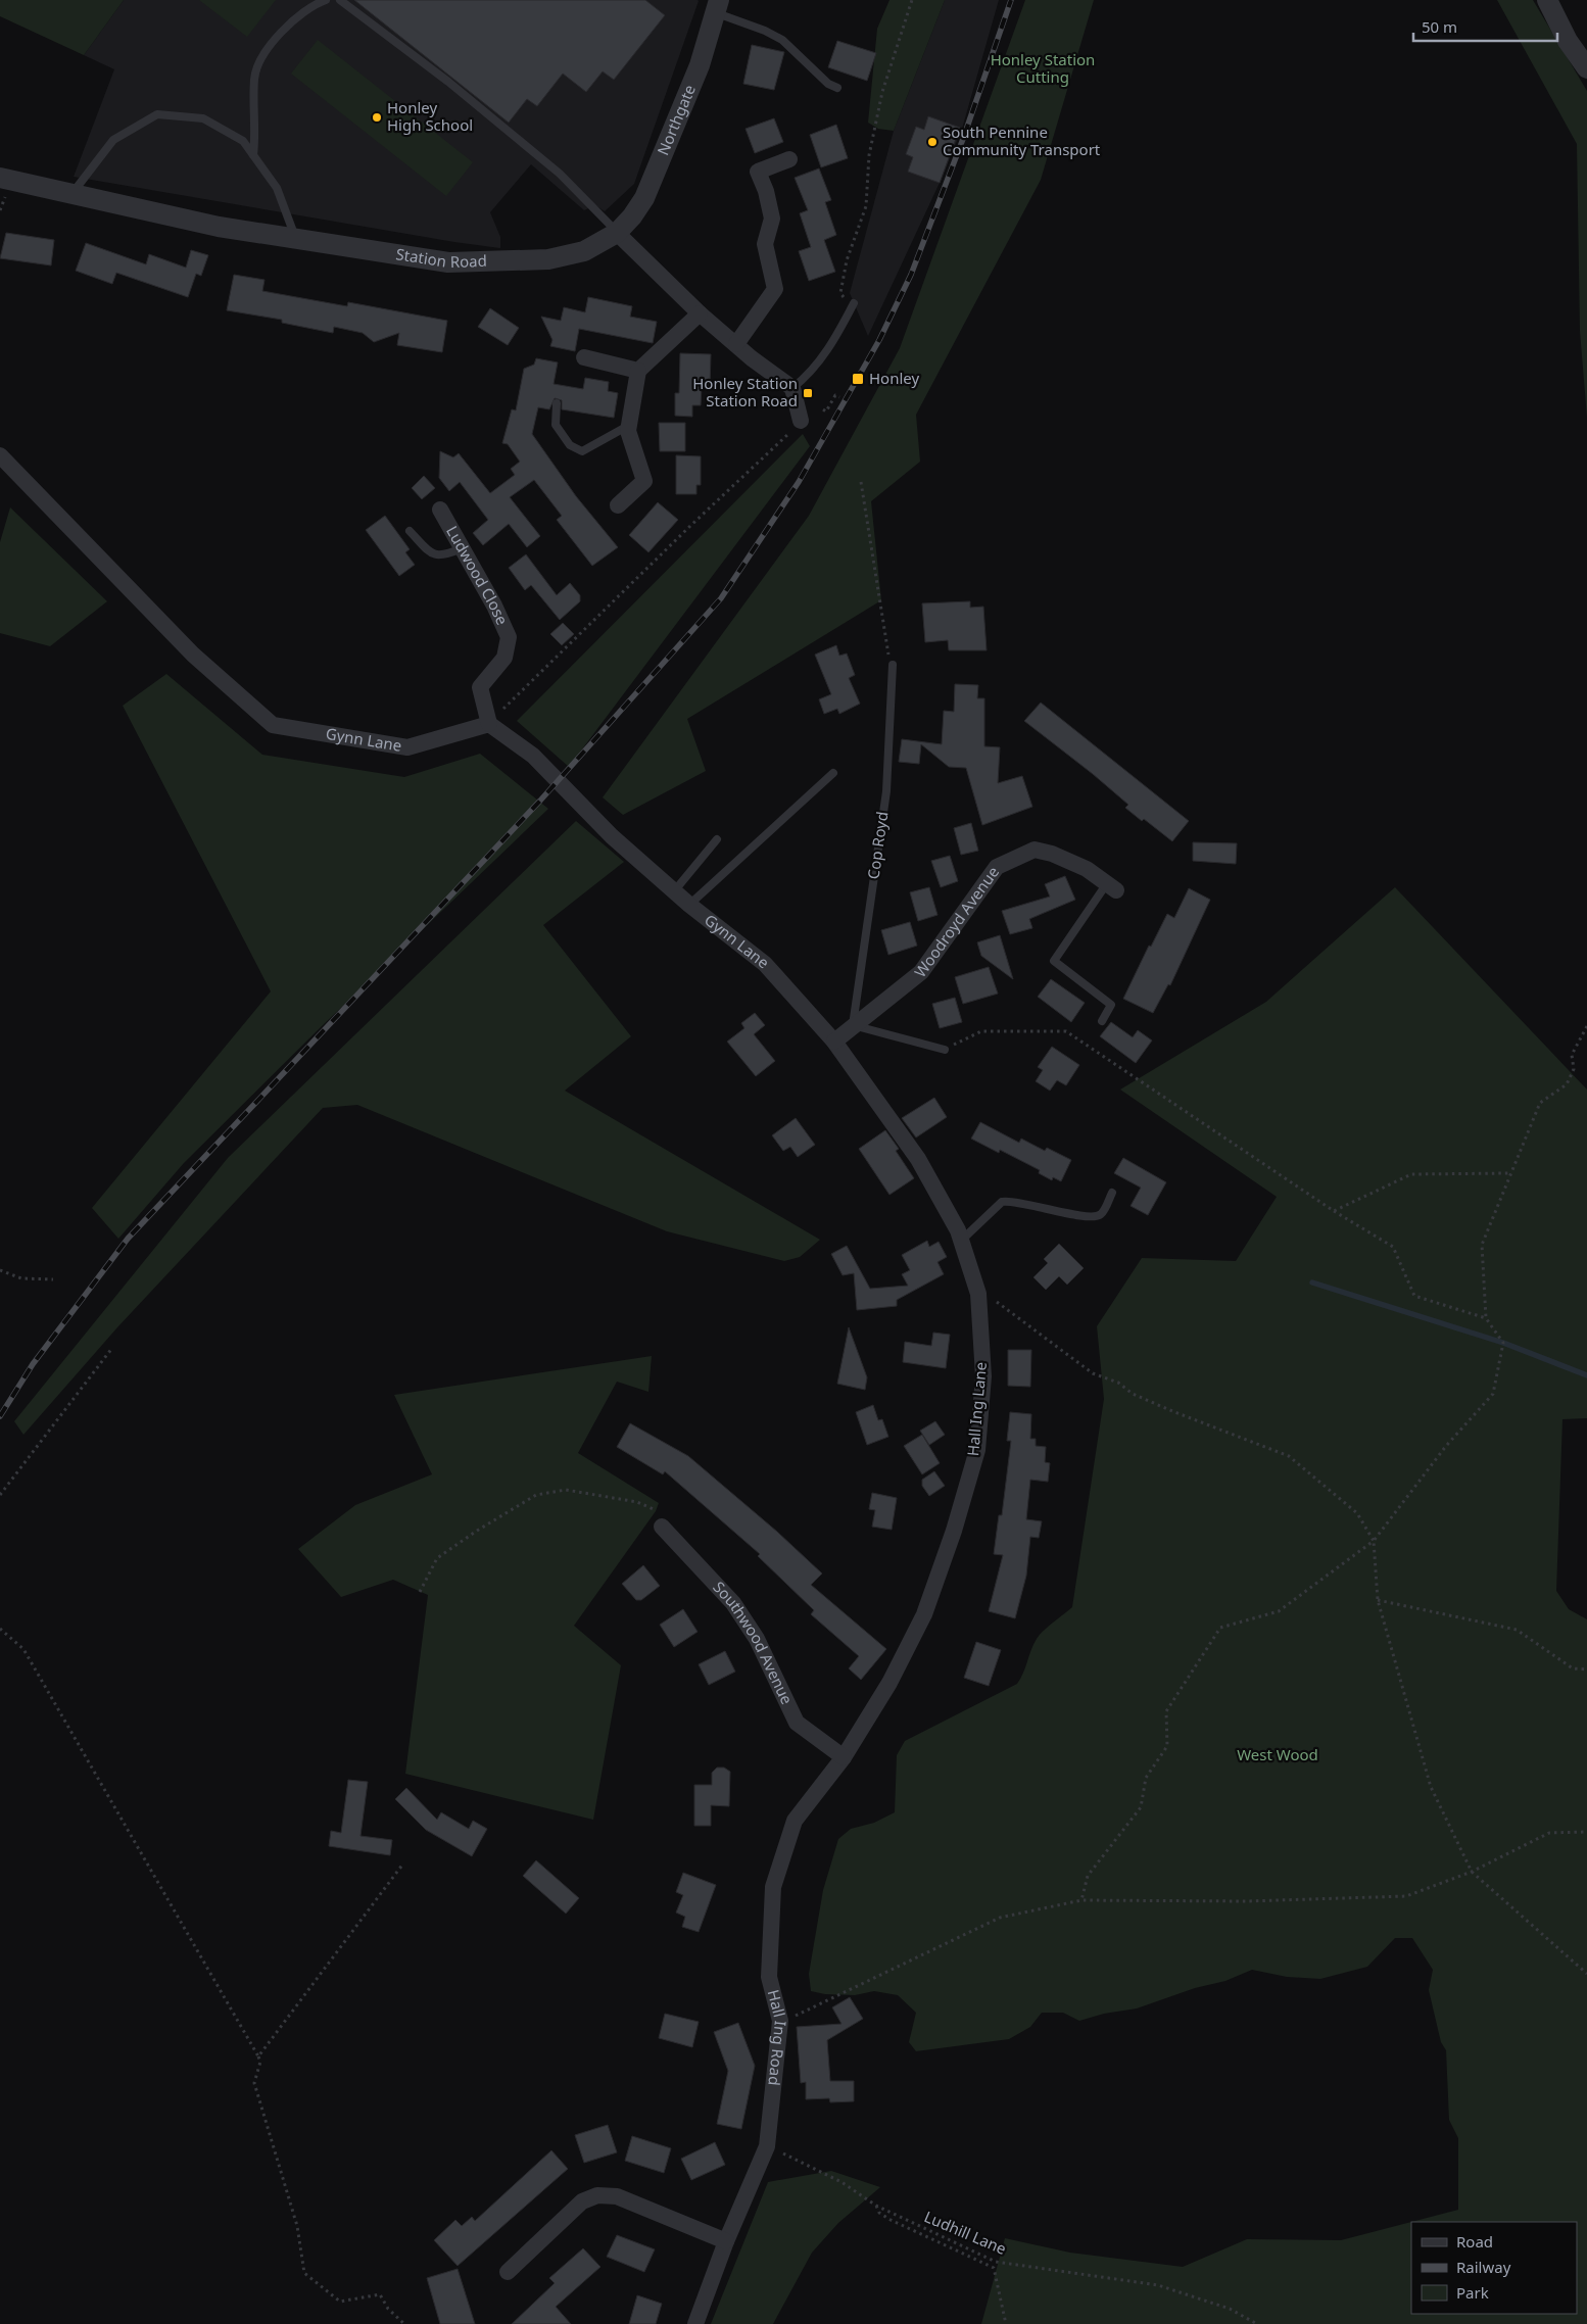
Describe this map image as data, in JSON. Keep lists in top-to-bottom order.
{
  "streets": {
    "street": [
      "Northgate",
      "Station Road",
      "Ludwood Close",
      "Gynn Lane",
      "Woodroyd Avenue",
      "Hall Ing Lane",
      "Southwood Avenue",
      "Hall Ing Road"
    ],
    "lane": ["Cop Royd"],
    "path": ["Ludhill Lane"]
  },
  "crossings": [
    ["Northgate", "Station Road"],
    ["Ludwood Close", "Gynn Lane"],
    ["Gynn Lane", "Woodroyd Avenue"],
    ["Gynn Lane", "Hall Ing Lane"],
    ["Cop Royd", "Woodroyd Avenue"],
    ["Woodroyd Avenue", "Hall Ing Lane"],
    ["Hall Ing Lane", "Southwood Avenue"],
    ["Hall Ing Lane", "Hall Ing Road"],
    ["Southwood Avenue", "Hall Ing Road"],
    ["Hall Ing Road", "Ludhill Lane"]
  ],
  "parks": ["Honley Station Cutting", "West Wood"],
  "places": {
    "other": ["Honley High School", "South Pennine Community Transport"],
    "transit": ["Honley", "Honley Station Station Road"]
  },
  "legend": ["Road", "Railway", "Park"],
  "scale_bar": "50 m"
}
